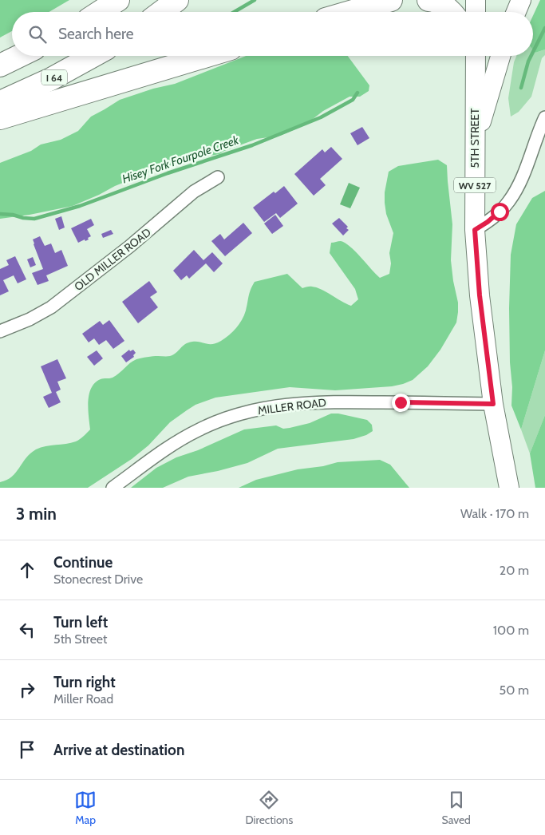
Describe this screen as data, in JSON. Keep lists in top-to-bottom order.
{
  "streets": {
    "highway": ["I 64"],
    "main road": ["5TH STREET", "WV 527"],
    "street": ["OLD MILLER ROAD", "MILLER ROAD"]
  },
  "crossings": [
    ["5TH STREET", "MILLER ROAD"]
  ],
  "water": ["Hisey Fork Fourpole Creek"],
  "page": {
    "search": "Search here",
    "heading": ["3 min", "Walk · 170 m"],
    "list": [
      ["Continue", "Stonecrest Drive", "20 m"],
      ["Turn left", "5th Street", "100 m"],
      ["Turn right", "Miller Road", "50 m"],
      "Arrive at destination"
    ],
    "nav": ["Map", "Directions", "Saved"]
  }
}
